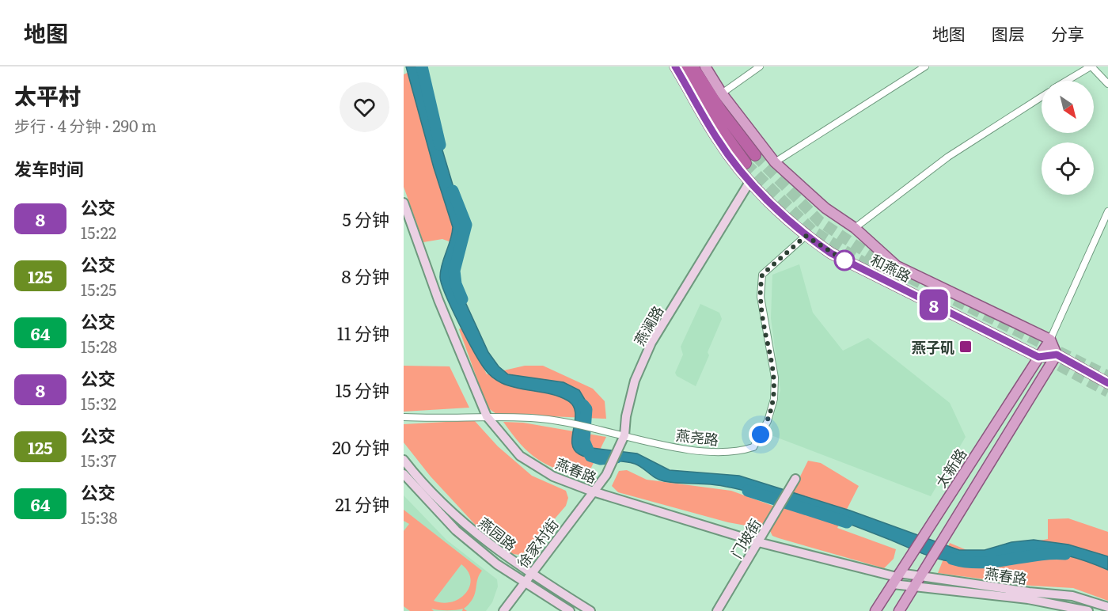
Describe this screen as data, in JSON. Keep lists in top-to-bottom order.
{
  "streets": {
    "main road": ["和燕路", "太新路"],
    "street": [
      "燕澜路",
      "燕尧路",
      "燕春路",
      "燕园路",
      "门坡街",
      "徐家村街"
    ]
  },
  "crossings": [
    ["和燕路", "燕澜路"],
    ["和燕路", "燕尧路"],
    ["和燕路", "太新路"],
    ["燕澜路", "燕尧路"],
    ["燕澜路", "燕春路"],
    ["燕澜路", "徐家村街"],
    ["燕尧路", "燕春路"],
    ["太新路", "燕春路"],
    ["燕春路", "门坡街"],
    ["燕春路", "徐家村街"],
    ["燕园路", "徐家村街"]
  ],
  "places": {
    "transit": ["燕子矶"]
  },
  "lines": ["bus line 8"],
  "north": "bottom right",
  "page": {
    "header": "地图",
    "nav": ["地图", "图层", "分享"],
    "heading": [
      ["太平村", "步行 · 4 分钟 · 290 m"],
      "发车时间"
    ],
    "on_map": "8",
    "list": [
      {
        "mark": "8",
        "name": "公交",
        "note": "15:22",
        "value": "5 分钟"
      },
      {
        "mark": "125",
        "name": "公交",
        "note": "15:25",
        "value": "8 分钟"
      },
      {
        "mark": "64",
        "name": "公交",
        "note": "15:28",
        "value": "11 分钟"
      },
      {
        "mark": "8",
        "name": "公交",
        "note": "15:32",
        "value": "15 分钟"
      },
      {
        "mark": "125",
        "name": "公交",
        "note": "15:37",
        "value": "20 分钟"
      },
      {
        "mark": "64",
        "name": "公交",
        "note": "15:38",
        "value": "21 分钟"
      }
    ]
  }
}
